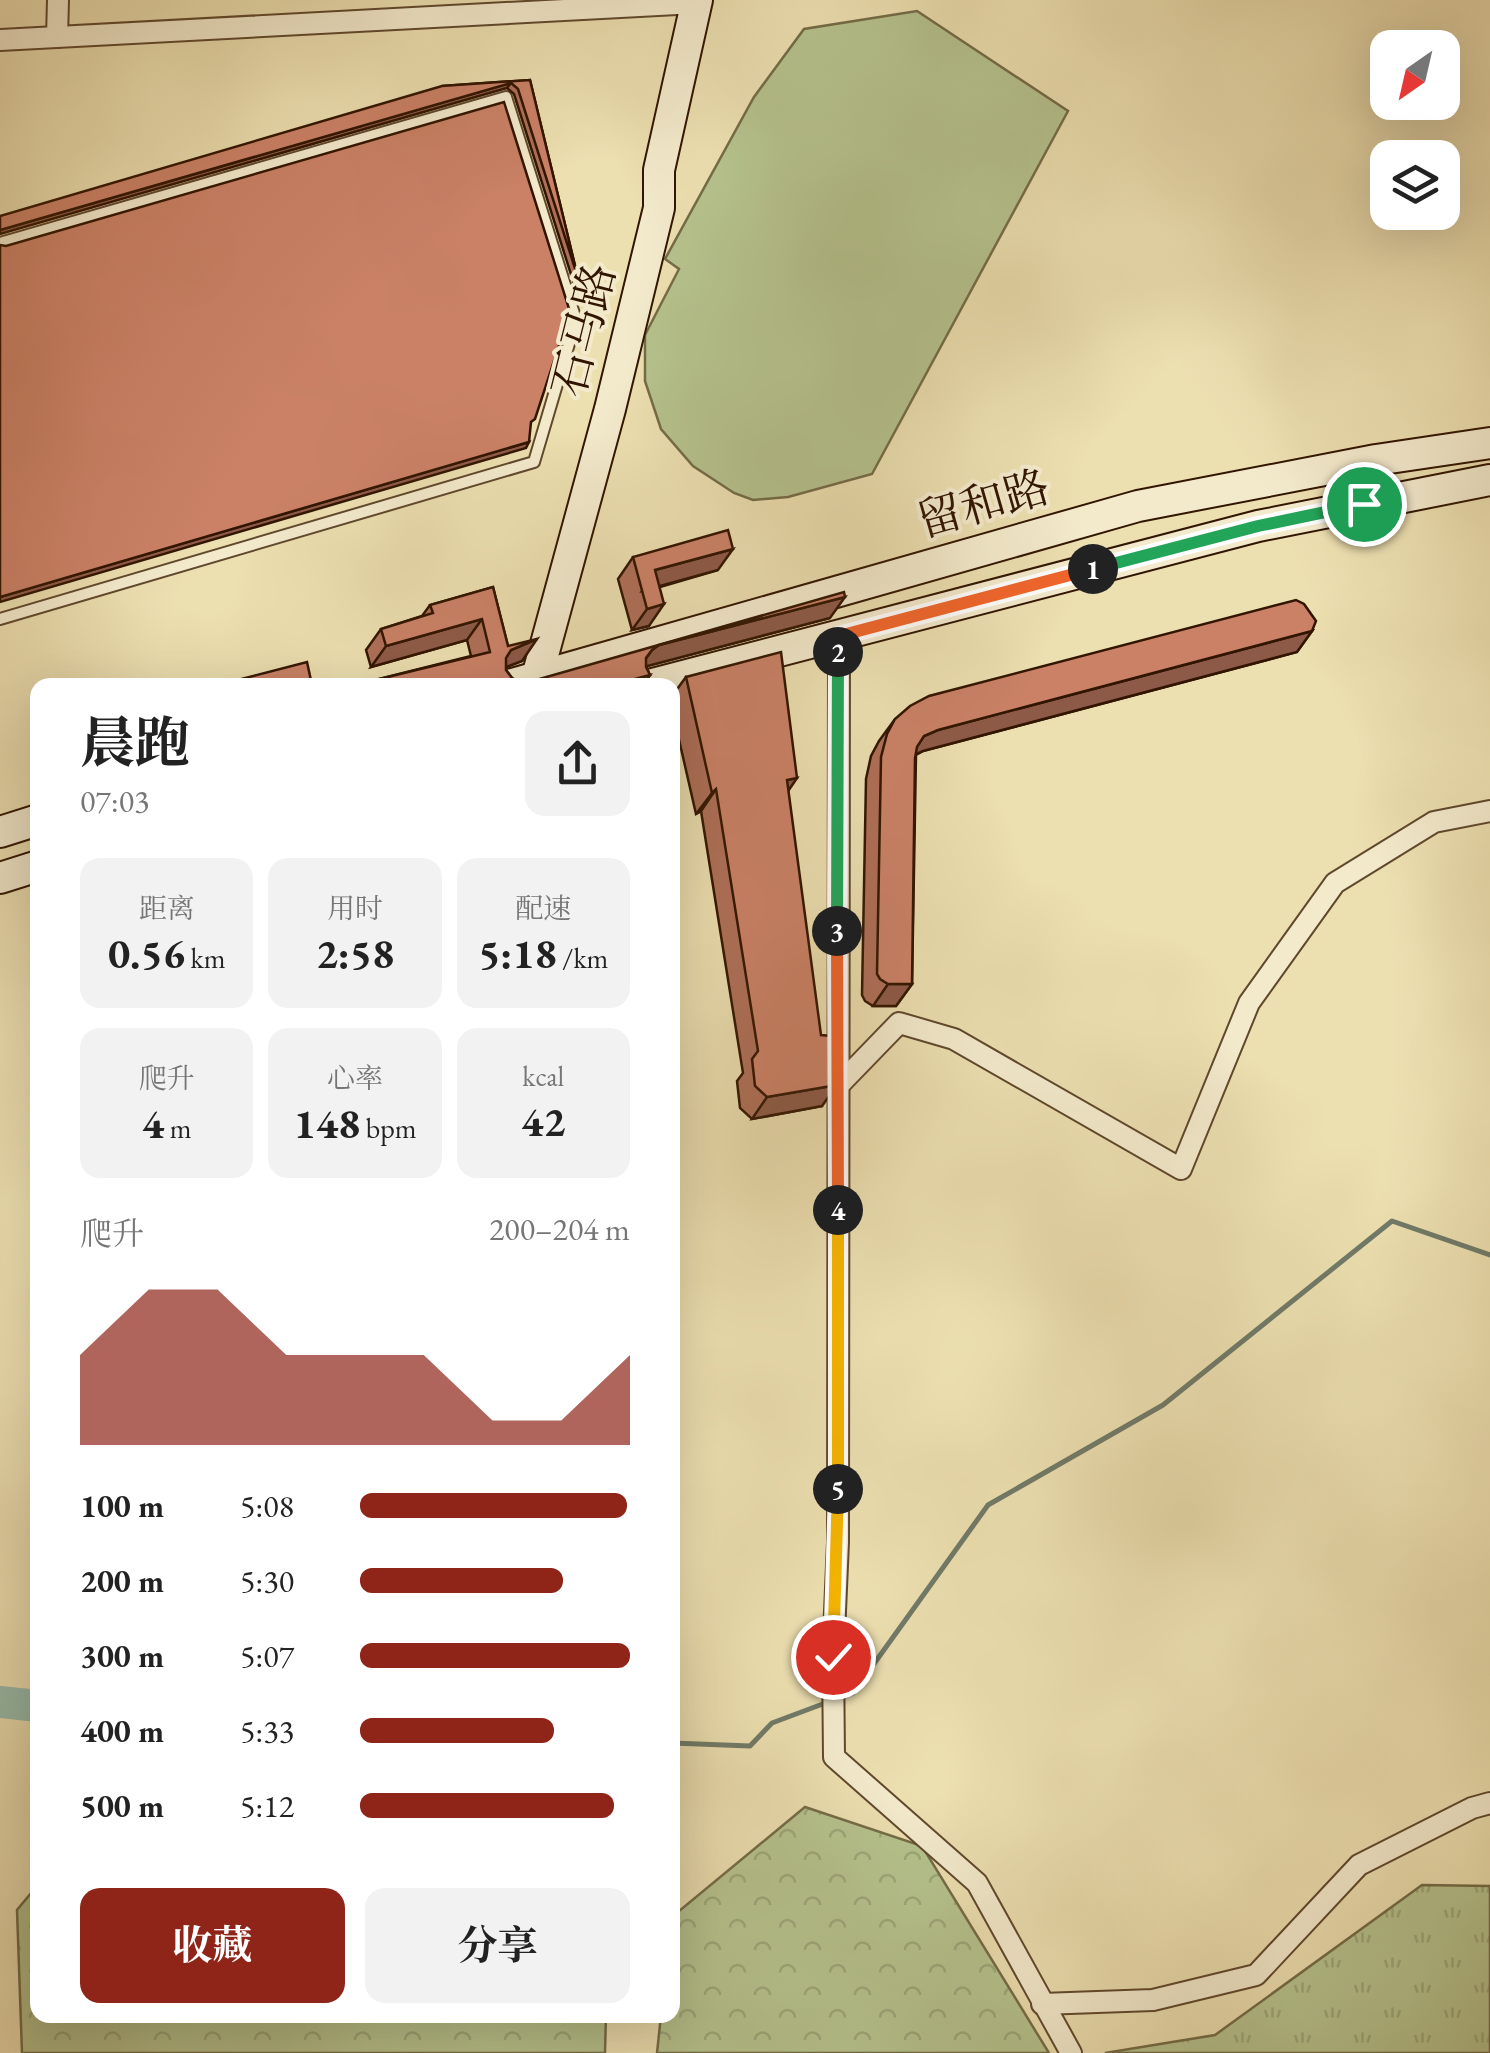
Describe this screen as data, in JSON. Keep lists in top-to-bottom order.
{
  "streets": {
    "main road": ["石马路", "留和路"]
  },
  "north": "bottom left",
  "page": {
    "pins": [
      "1",
      "2",
      "3",
      "4",
      "5"
    ],
    "heading": ["晨跑", "07:03"],
    "stats": [
      ["距离", "0.56 km"],
      ["用时", "2:58"],
      ["配速", "5:18 /km"],
      ["爬升", "4 m"],
      ["心率", "148 bpm"],
      ["kcal", "42"]
    ],
    "chart": ["爬升", "200–204 m"],
    "list": [
      {
        "name": "100 m",
        "note": "5:08"
      },
      {
        "name": "200 m",
        "note": "5:30"
      },
      {
        "name": "300 m",
        "note": "5:07"
      },
      {
        "name": "400 m",
        "note": "5:33"
      },
      {
        "name": "500 m",
        "note": "5:12"
      }
    ],
    "buttons": ["收藏", "分享"]
  }
}
